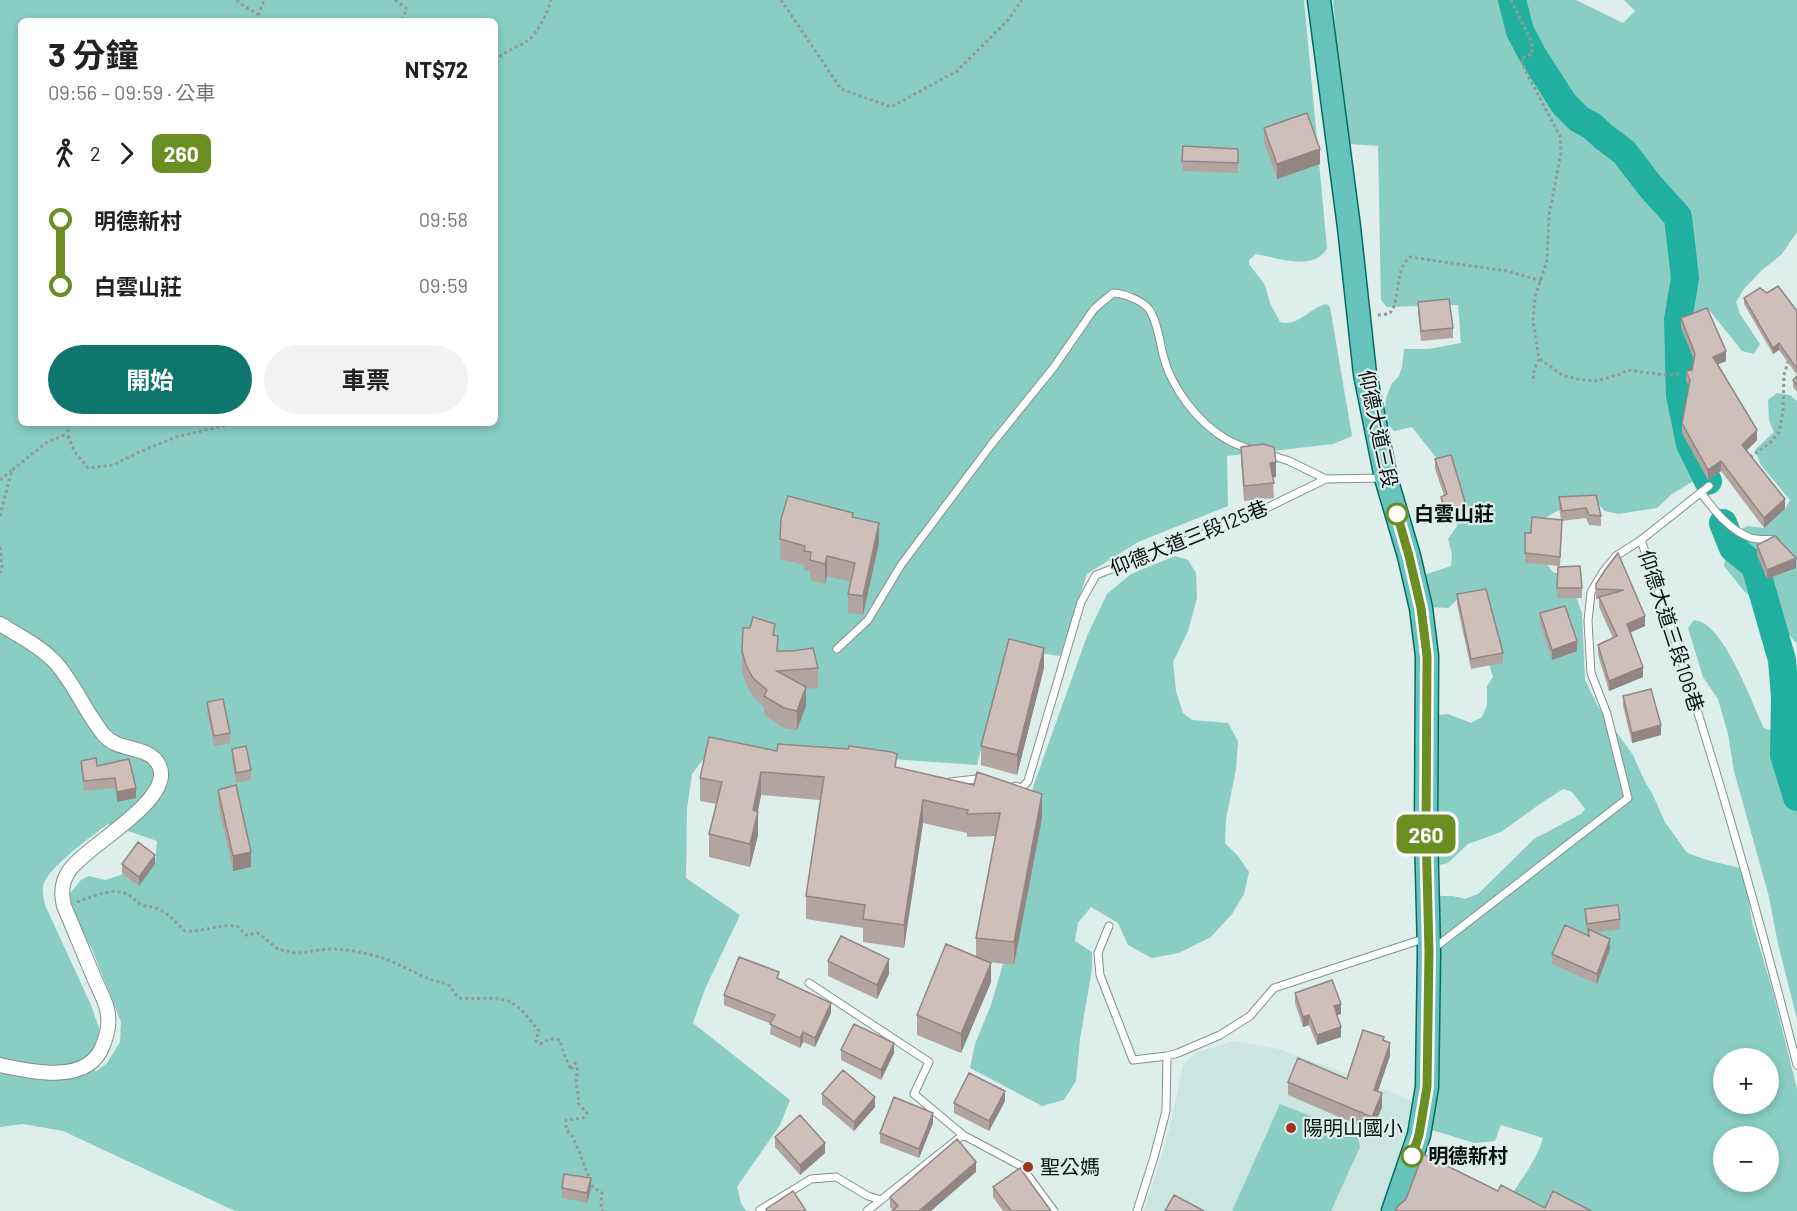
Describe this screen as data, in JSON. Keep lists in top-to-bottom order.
{
  "streets": {
    "main road": ["仰德大道三段"],
    "lane": ["仰德大道三段125巷", "仰德大道三段106巷"]
  },
  "crossings": [
    ["仰德大道三段", "仰德大道三段125巷"],
    ["仰德大道三段", "仰德大道三段106巷"]
  ],
  "places": [
    "白雲山莊",
    "陽明山國小",
    "明德新村",
    "聖公媽"
  ],
  "lines": ["bus line 260"],
  "page": {
    "on_map": "260",
    "heading": ["3 分鐘", "09:56 – 09:59 · 公車", "NT$72"],
    "legs": ["2", "260"],
    "list": [
      {
        "name": "明德新村",
        "value": "09:58"
      },
      {
        "name": "白雲山莊",
        "value": "09:59"
      }
    ],
    "buttons": ["開始", "車票"],
    "map_buttons": ["+", "−"]
  }
}
